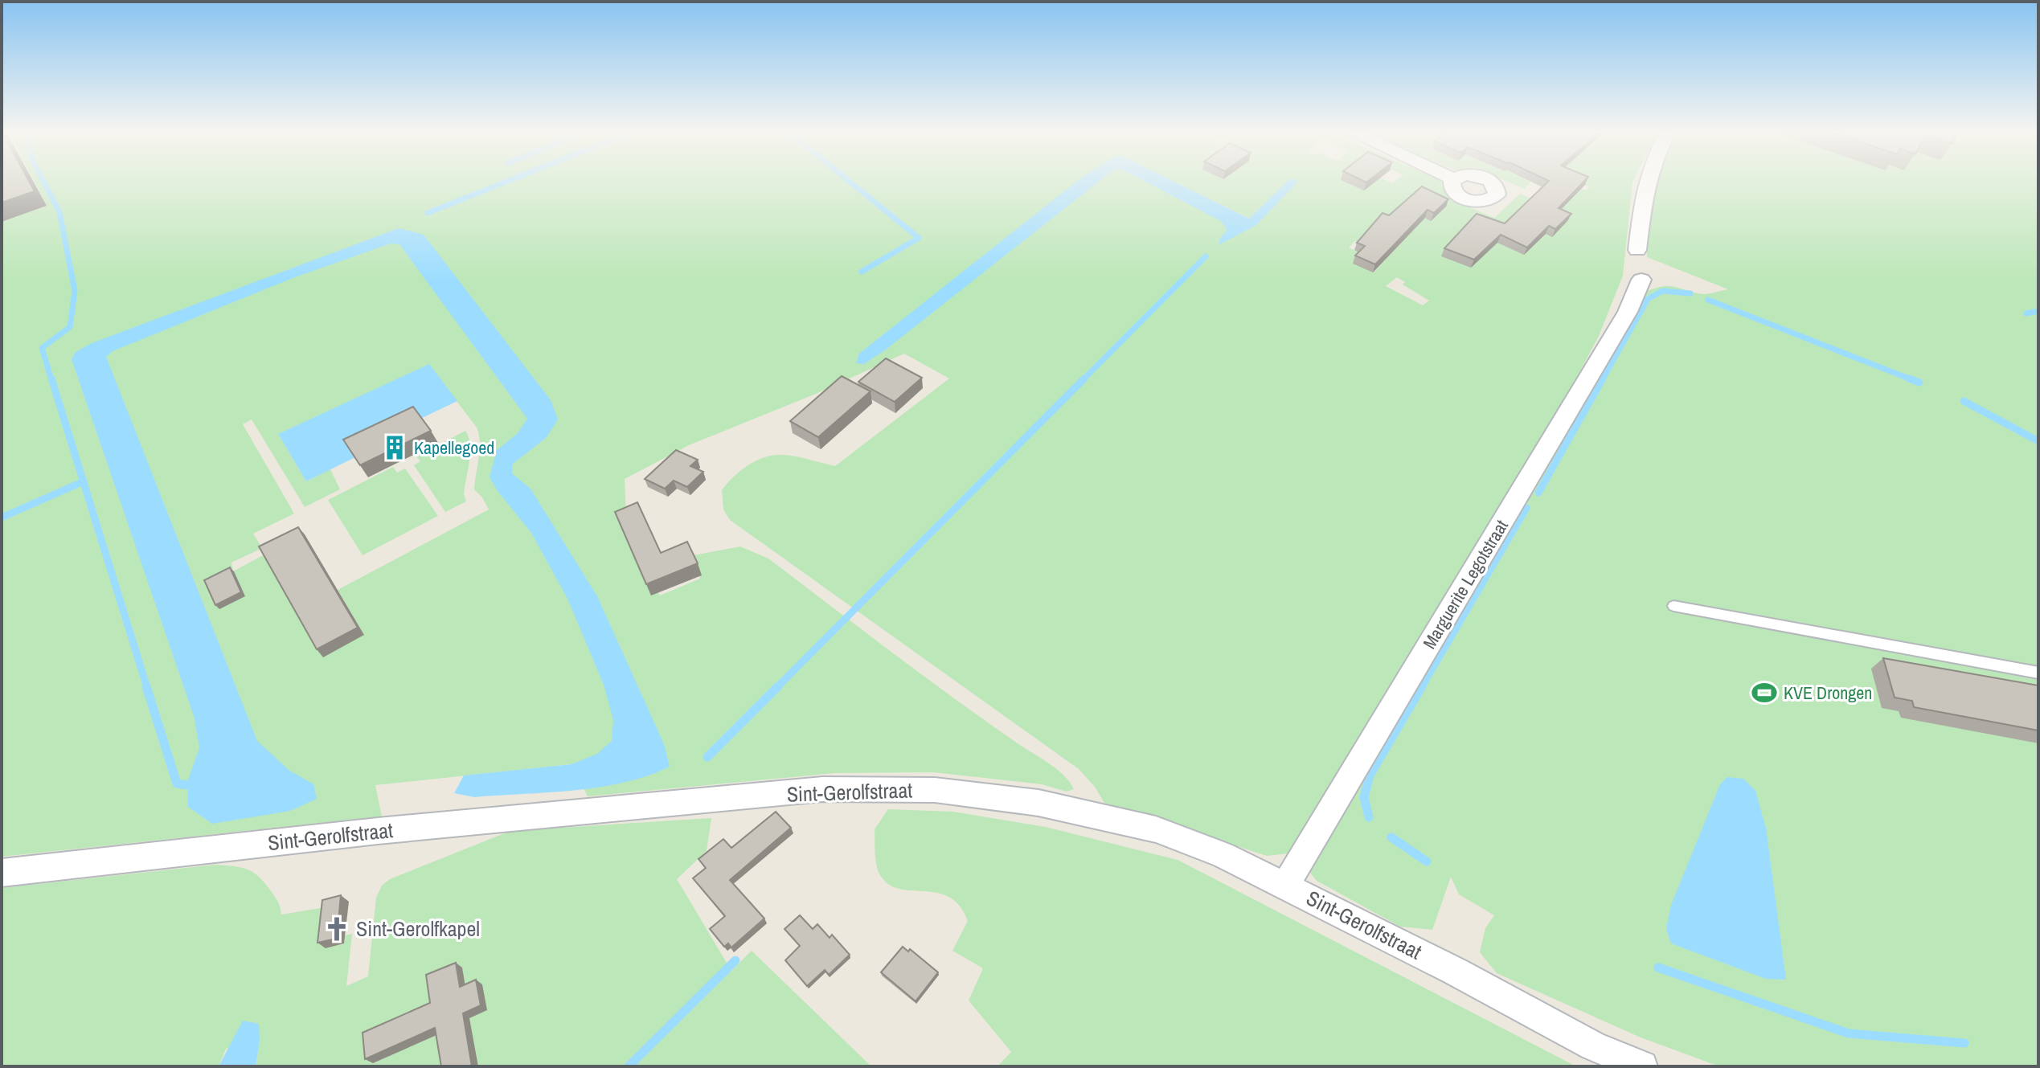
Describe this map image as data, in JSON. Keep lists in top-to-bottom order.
{
  "streets": {
    "street": ["Marguerite Legotstraat", "Sint-Gerolfstraat"]
  },
  "crossings": [
    ["Marguerite Legotstraat", "Sint-Gerolfstraat"]
  ],
  "places": {
    "building": ["Kapellegoed"],
    "sports": ["KVE Drongen"],
    "church": ["Sint-Gerolfkapel"]
  }
}
